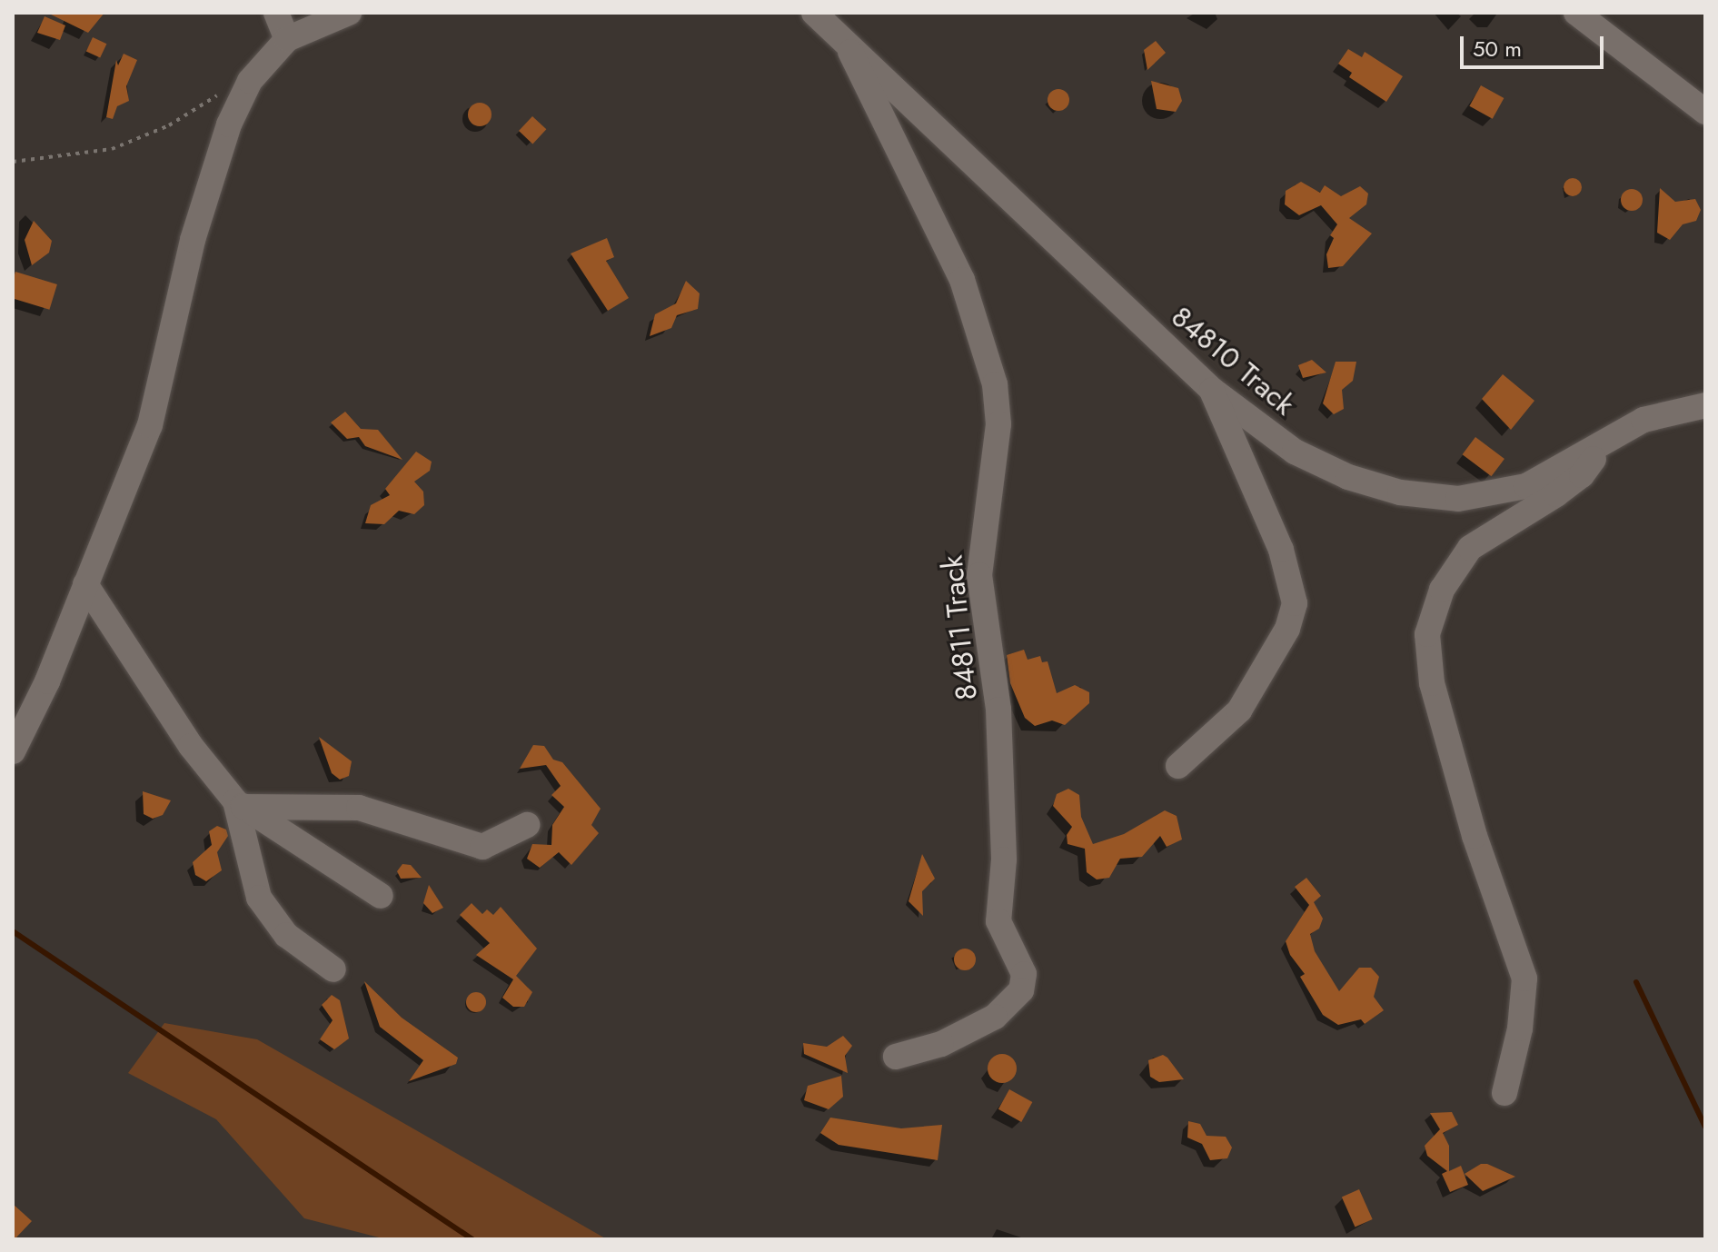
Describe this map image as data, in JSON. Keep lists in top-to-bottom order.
{
  "streets": {
    "street": ["84810 Track", "84811 Track"]
  },
  "crossings": [
    ["84810 Track", "84811 Track"]
  ],
  "scale_bar": "50 m"
}
